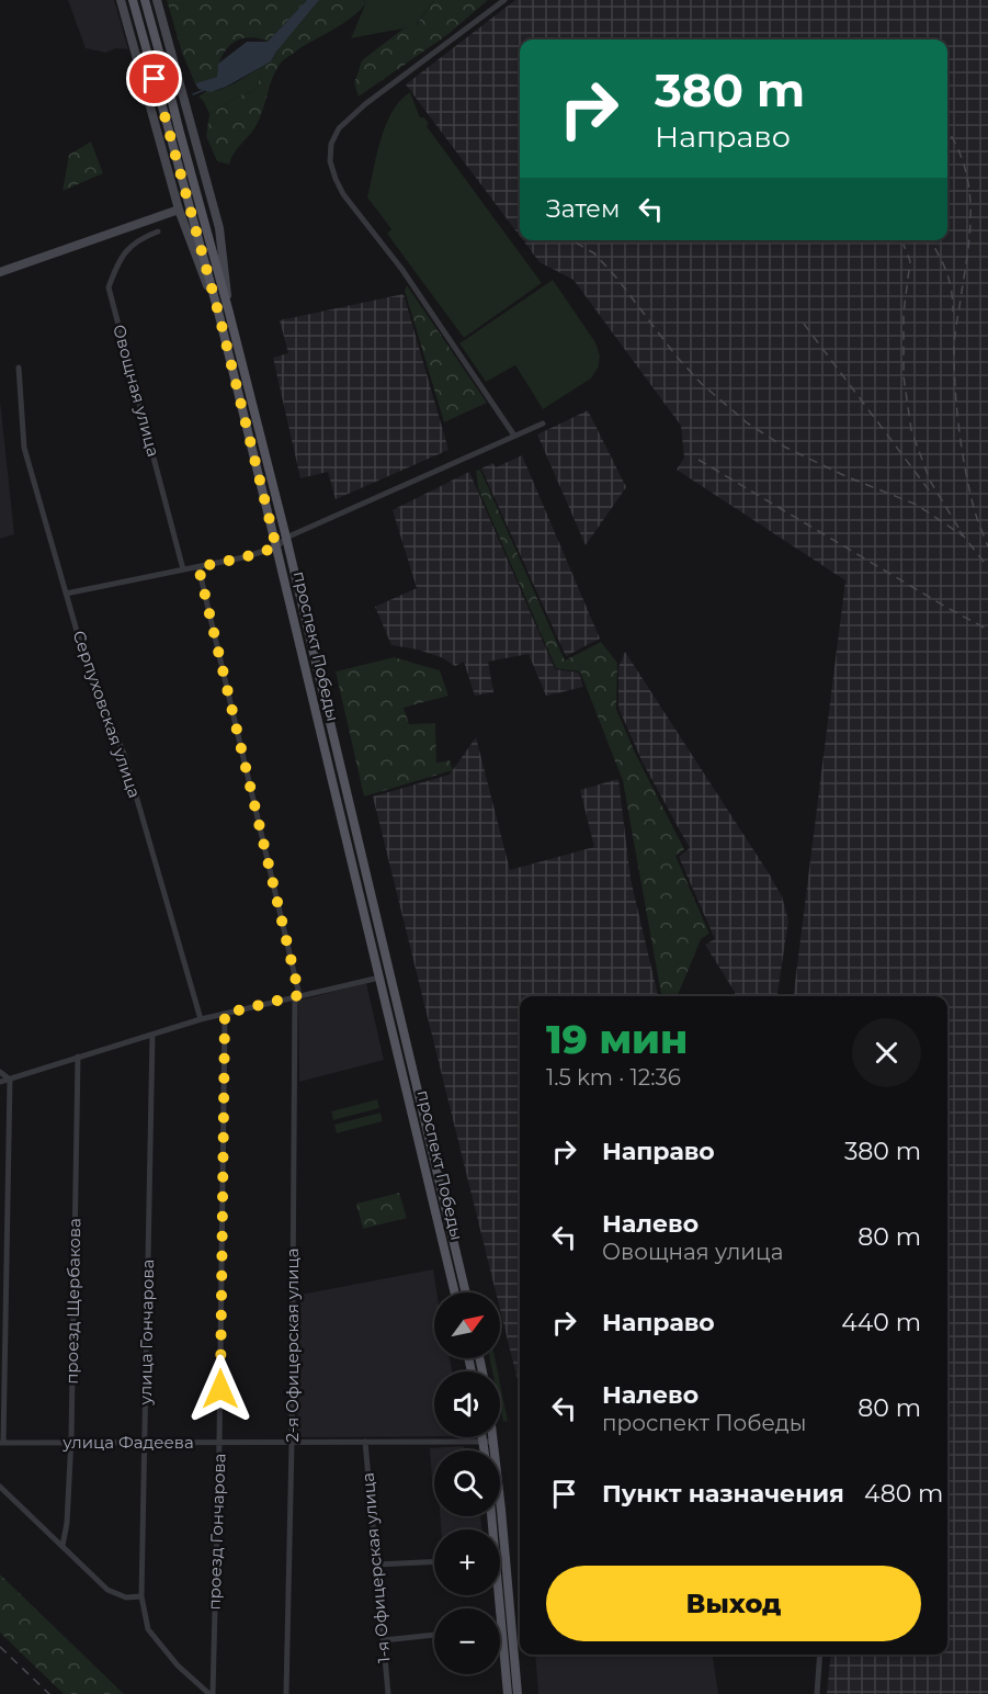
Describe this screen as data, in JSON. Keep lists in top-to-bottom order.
{
  "streets": {
    "main road": ["проспект Победы"],
    "street": [
      "Овощная улица",
      "Серпуховская улица",
      "проезд Щербакова",
      "улица Гончарова",
      "2-я Офицерская улица",
      "улица Фадеева",
      "проезд Гончарова",
      "1-я Офицерская улица"
    ]
  },
  "crossings": [
    ["проезд Щербакова", "улица Фадеева"],
    ["улица Гончарова", "улица Фадеева"],
    ["улица Гончарова", "проезд Гончарова"],
    ["2-я Офицерская улица", "улица Фадеева"],
    ["улица Фадеева", "проезд Гончарова"],
    ["улица Фадеева", "1-я Офицерская улица"]
  ],
  "north": "top right",
  "page": {
    "turn": ["380 m", "Направо"],
    "then": "Затем",
    "heading": ["19 мин", "1.5 km · 12:36"],
    "list": [
      {
        "name": "Направо",
        "value": "380 m"
      },
      {
        "name": "Налево",
        "note": "Овощная улица",
        "value": "80 m"
      },
      {
        "name": "Направо",
        "value": "440 m"
      },
      {
        "name": "Налево",
        "note": "проспект Победы",
        "value": "80 m"
      },
      {
        "name": "Пункт назначения",
        "value": "480 m"
      }
    ],
    "map_buttons": ["+", "−"],
    "buttons": "Выход"
  }
}
